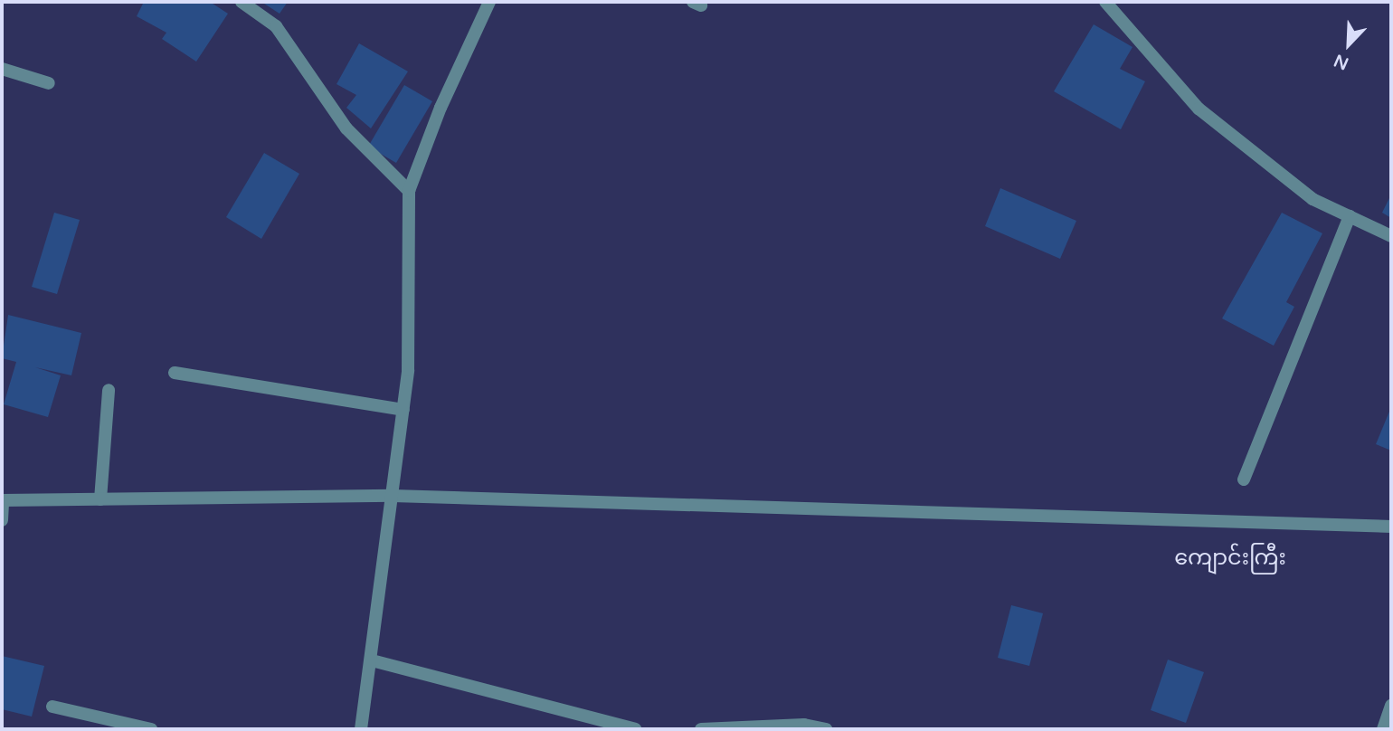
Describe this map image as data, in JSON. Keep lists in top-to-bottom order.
{
  "districts": ["ကျောင်းကြီး"],
  "north": "bottom left"
}
